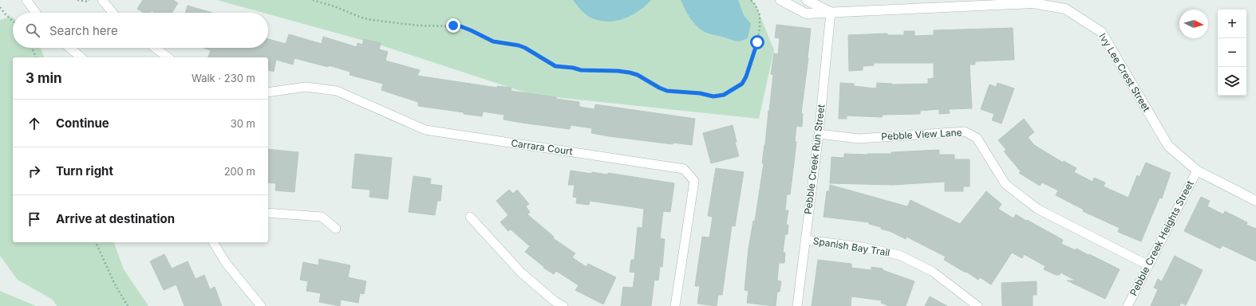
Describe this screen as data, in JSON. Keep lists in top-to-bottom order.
{
  "streets": {
    "street": [
      "Ivy Lee Crest Street",
      "Pebble View Lane",
      "Carrara Court",
      "Pebble Creek Run Street",
      "Pebble Creek Heights Street",
      "Spanish Bay Trail"
    ]
  },
  "crossings": [
    ["Ivy Lee Crest Street", "Pebble Creek Run Street"],
    ["Ivy Lee Crest Street", "Pebble Creek Heights Street"],
    ["Pebble View Lane", "Pebble Creek Run Street"],
    ["Pebble View Lane", "Pebble Creek Heights Street"],
    ["Pebble Creek Run Street", "Spanish Bay Trail"]
  ],
  "north": "right",
  "page": {
    "map_buttons": ["+", "−"],
    "search": "Search here",
    "heading": ["3 min", "Walk · 230 m"],
    "list": [
      ["Continue", "30 m"],
      ["Turn right", "200 m"],
      "Arrive at destination"
    ]
  }
}
